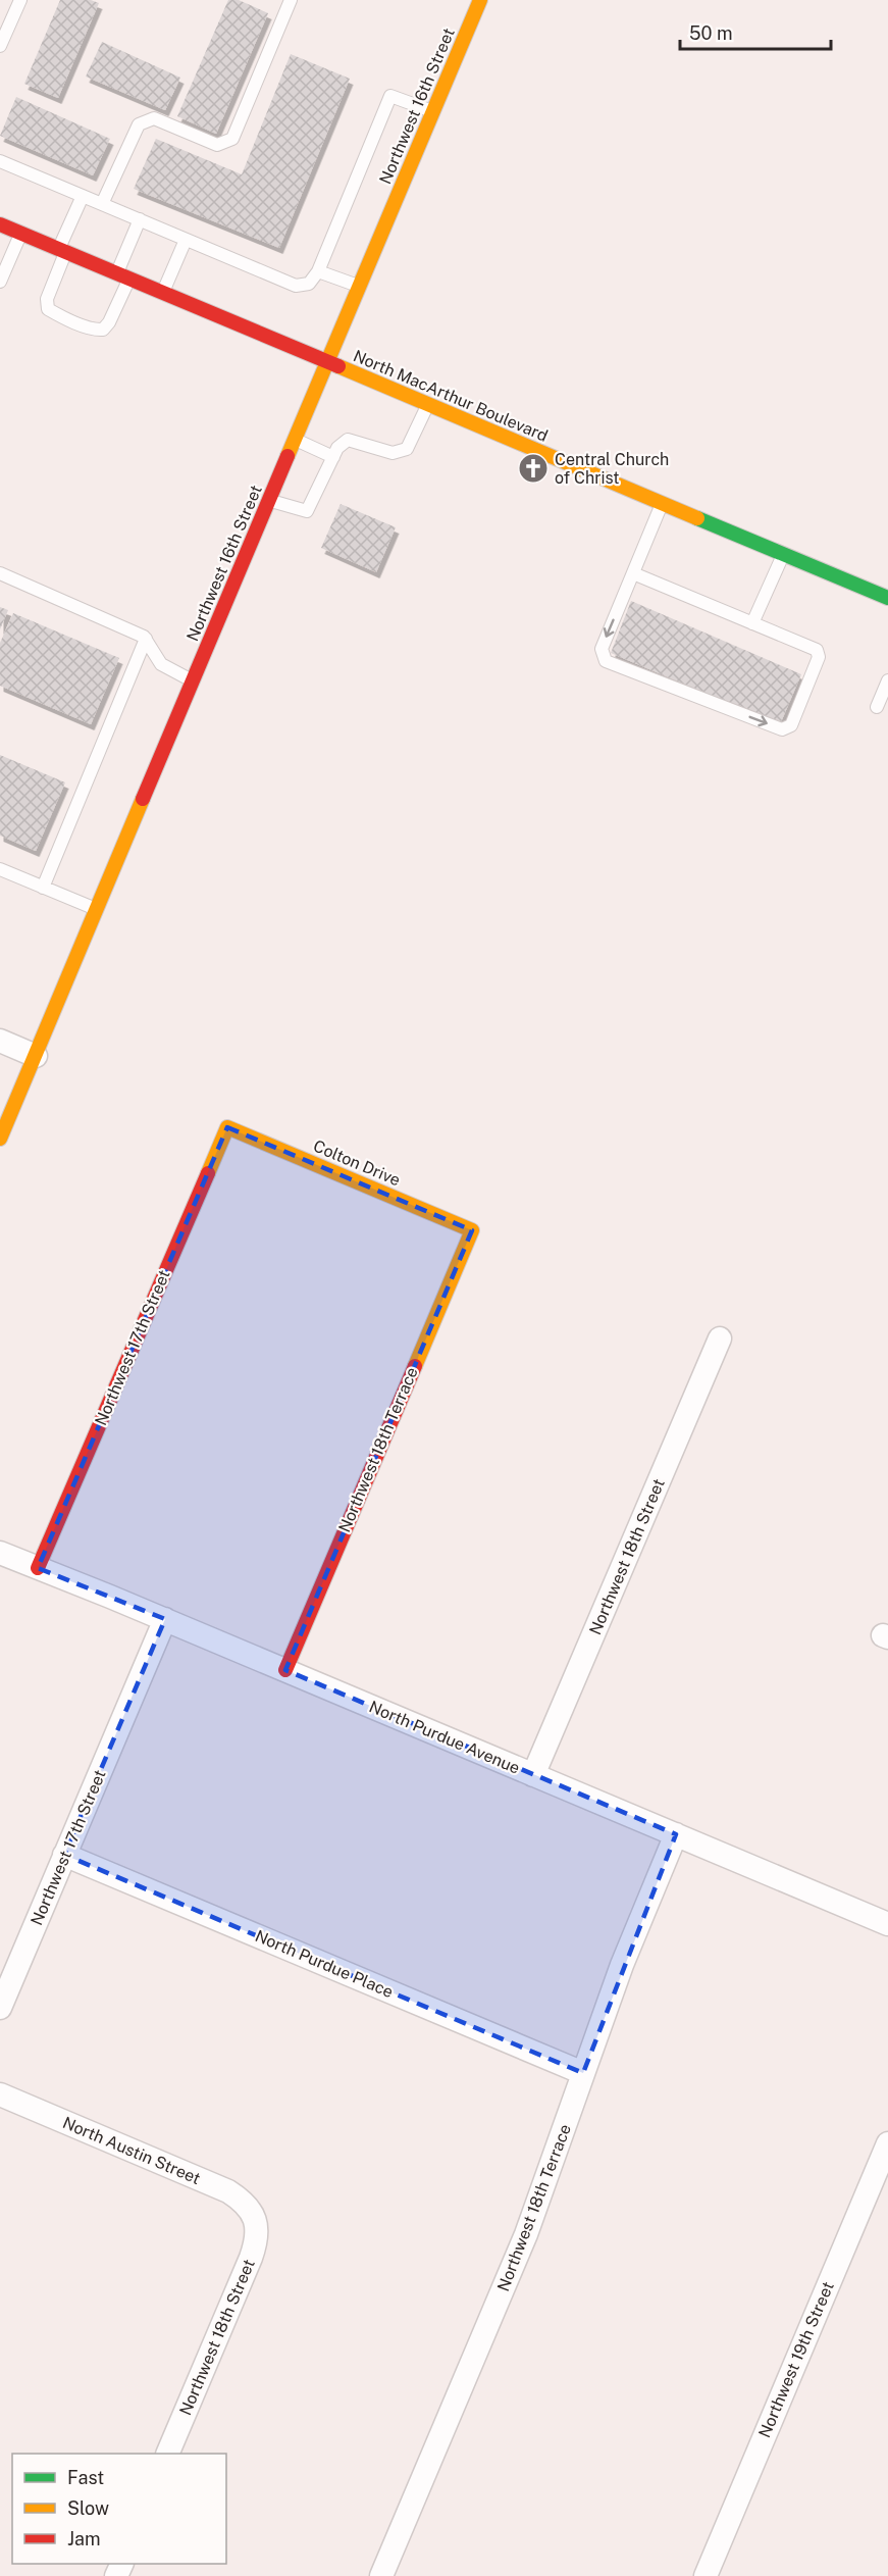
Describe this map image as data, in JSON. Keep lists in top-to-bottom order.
{
  "streets": {
    "street": [
      "Northwest 16th Street",
      "North MacArthur Boulevard",
      "Colton Drive",
      "Northwest 17th Street",
      "Northwest 18th Terrace",
      "Northwest 18th Street",
      "North Purdue Avenue",
      "North Purdue Place",
      "North Austin Street",
      "Northwest 19th Street"
    ]
  },
  "crossings": [
    ["Northwest 16th Street", "North MacArthur Boulevard"],
    ["Colton Drive", "Northwest 17th Street"],
    ["Colton Drive", "Northwest 18th Terrace"],
    ["Northwest 17th Street", "North Purdue Avenue"],
    ["Northwest 17th Street", "North Purdue Place"],
    ["Northwest 18th Terrace", "North Purdue Avenue"],
    ["Northwest 18th Terrace", "North Purdue Place"],
    ["Northwest 18th Street", "North Purdue Avenue"],
    ["Northwest 18th Street", "North Austin Street"]
  ],
  "places": {
    "church": ["Central Church of Christ"]
  },
  "legend": ["Fast", "Slow", "Jam"],
  "scale_bar": "50 m"
}
